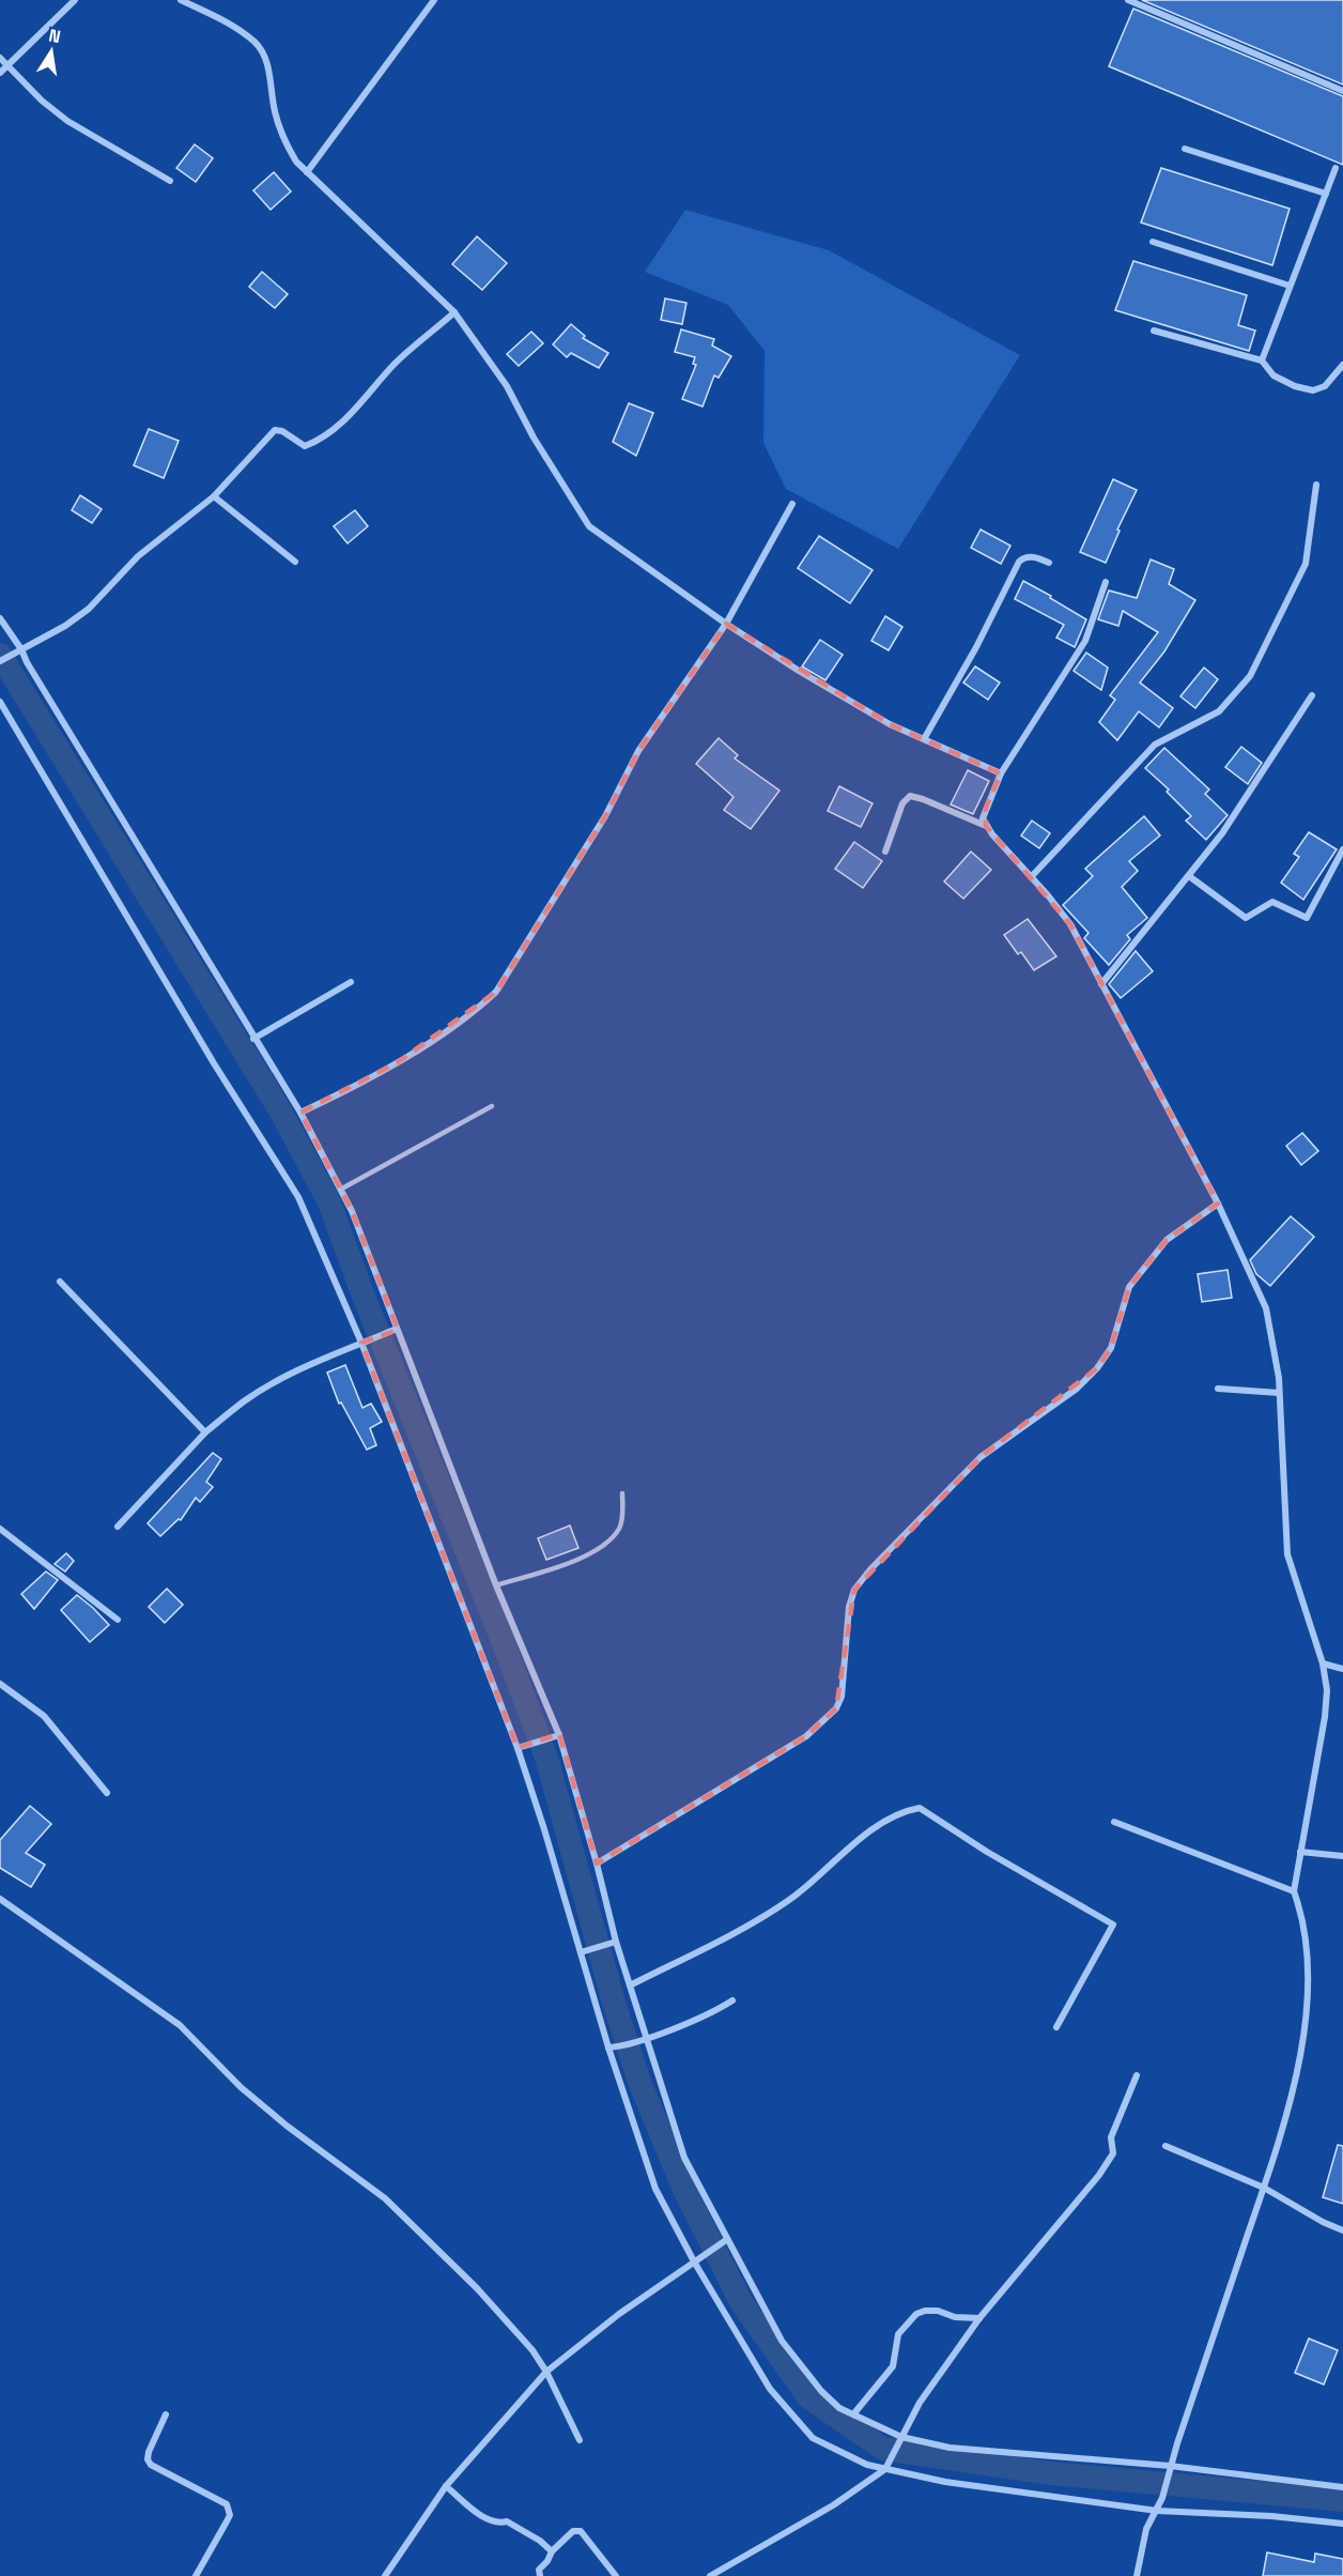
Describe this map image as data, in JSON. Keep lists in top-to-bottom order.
{
  "north": "top"
}
